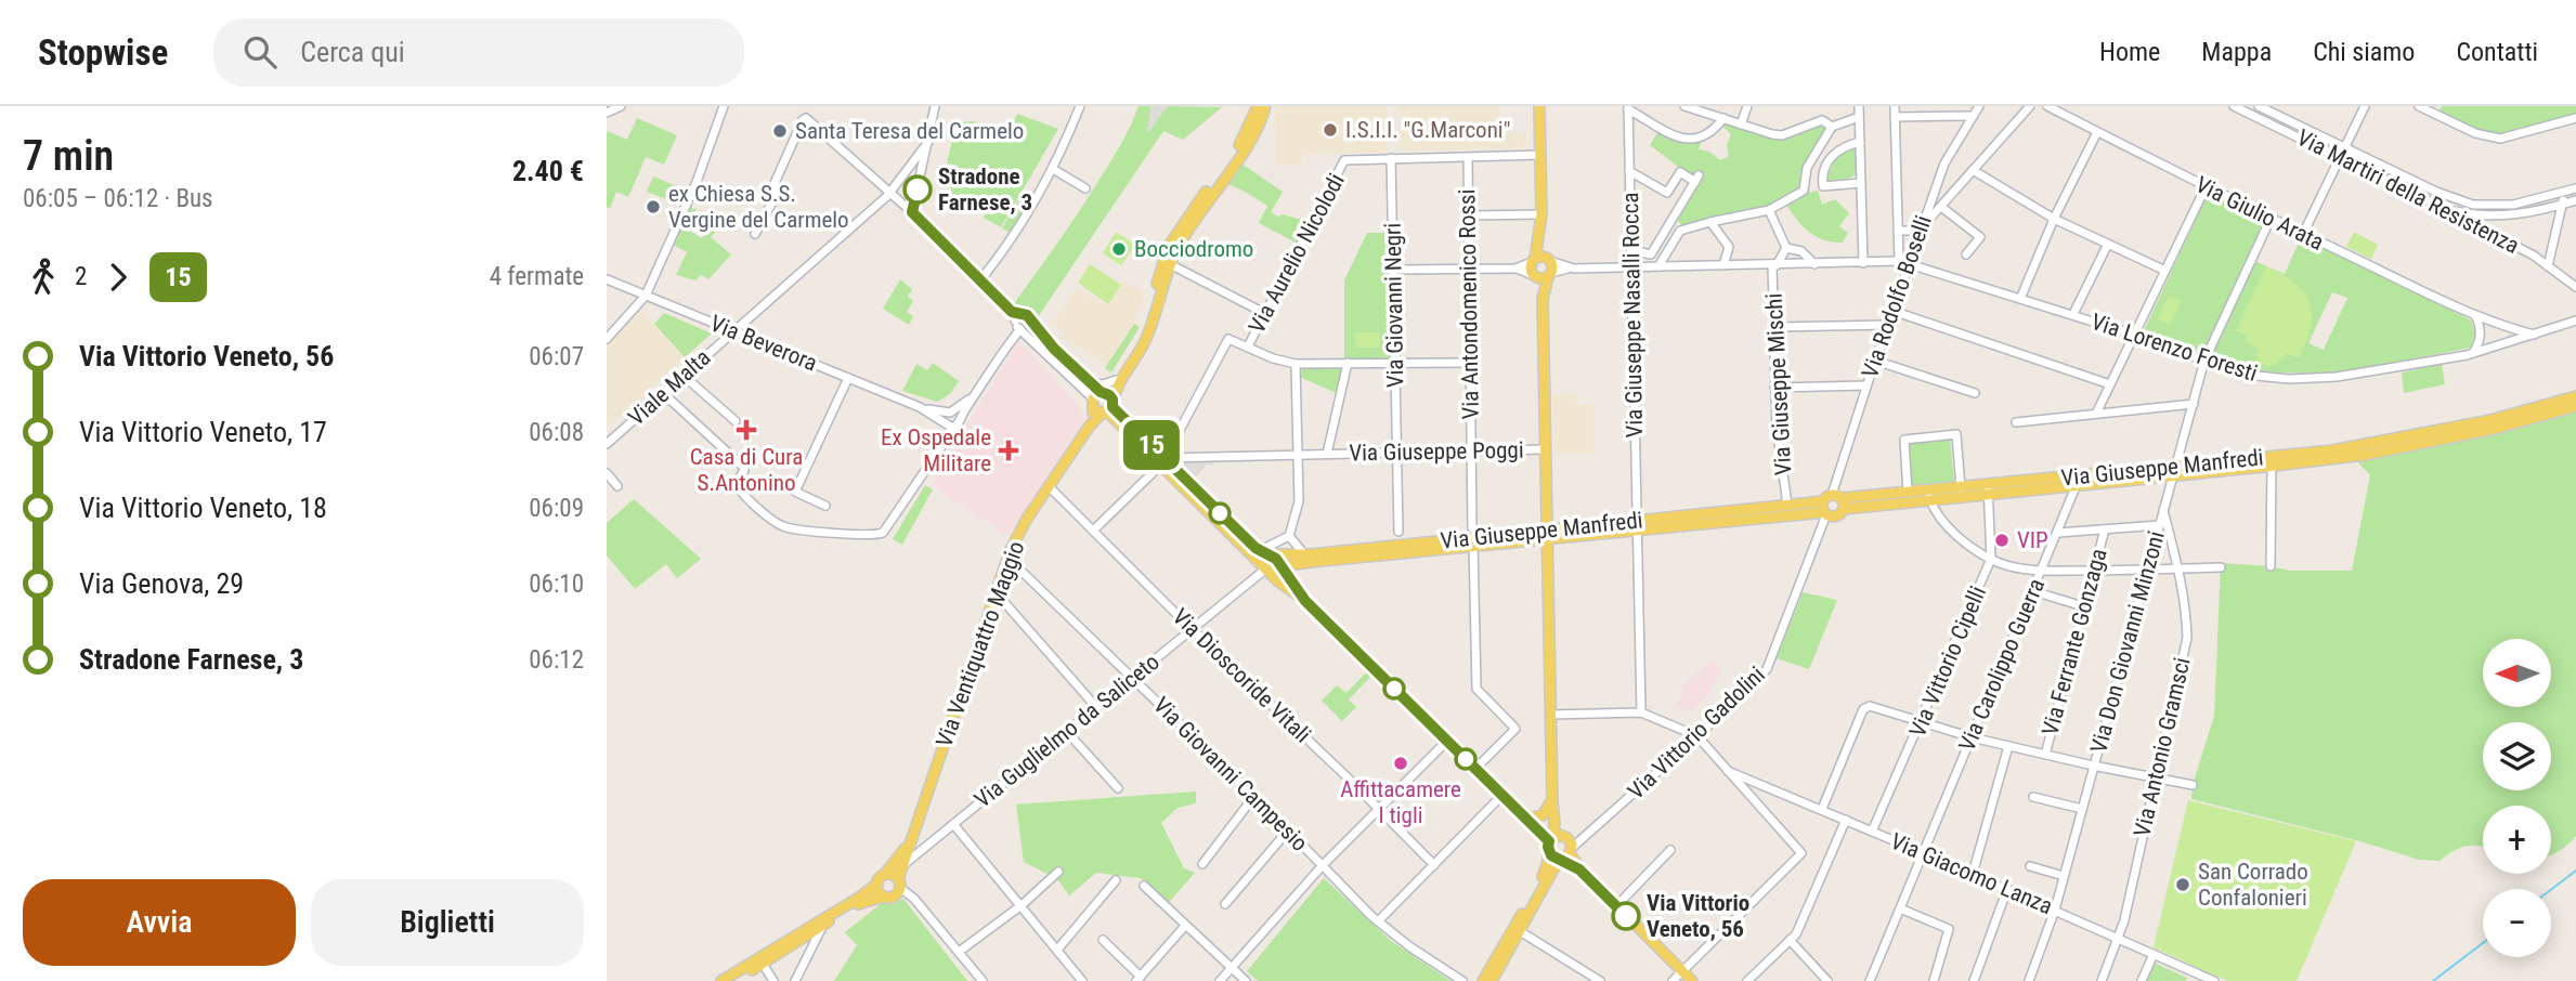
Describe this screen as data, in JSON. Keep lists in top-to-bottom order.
{
  "streets": {
    "main road": ["Via Giuseppe Manfredi", "Via Ventiquattro Maggio"],
    "street": [
      "Via Martiri della Resistenza",
      "Via Giulio Arata",
      "Via Aurelio Nicolodi",
      "Via Rodolfo Boselli",
      "Via Antondomenico Rossi",
      "Via Giovanni Negri",
      "Via Giuseppe Nasalli Rocca",
      "Via Beverora",
      "Via Lorenzo Foresti",
      "Via Giuseppe Mischi",
      "Viale Malta",
      "Via Giuseppe Poggi",
      "Via Ferrante Gonzaga",
      "Via Don Giovanni Minzoni",
      "Via Vittorio Cipelli",
      "Via Carolippo Guerra",
      "Via Dioscoride Vitali",
      "Via Guglielmo da Saliceto",
      "Via Vittorio Gadolini",
      "Via Antonio Gramsci",
      "Via Giovanni Campesio",
      "Via Giacomo Lanza"
    ]
  },
  "crossings": [
    ["Via Giulio Arata", "Via Lorenzo Foresti"],
    ["Via Giulio Arata", "Via Don Giovanni Minzoni"],
    ["Via Aurelio Nicolodi", "Via Giovanni Negri"],
    ["Via Rodolfo Boselli", "Via Lorenzo Foresti"],
    ["Via Rodolfo Boselli", "Via Giuseppe Manfredi"],
    ["Via Rodolfo Boselli", "Via Vittorio Gadolini"],
    ["Via Antondomenico Rossi", "Via Giuseppe Poggi"],
    ["Via Antondomenico Rossi", "Via Giuseppe Manfredi"],
    ["Via Giovanni Negri", "Via Giuseppe Poggi"],
    ["Via Giuseppe Nasalli Rocca", "Via Giuseppe Manfredi"],
    ["Via Beverora", "Viale Malta"],
    ["Via Lorenzo Foresti", "Via Don Giovanni Minzoni"],
    ["Via Giuseppe Mischi", "Via Giuseppe Manfredi"],
    ["Via Giuseppe Manfredi", "Via Don Giovanni Minzoni"],
    ["Via Giuseppe Manfredi", "Via Vittorio Cipelli"],
    ["Via Giuseppe Manfredi", "Via Carolippo Guerra"],
    ["Via Giuseppe Manfredi", "Via Guglielmo da Saliceto"],
    ["Via Giuseppe Manfredi", "Via Vittorio Gadolini"],
    ["Via Don Giovanni Minzoni", "Via Antonio Gramsci"],
    ["Via Don Giovanni Minzoni", "Via Giacomo Lanza"],
    ["Via Ventiquattro Maggio", "Via Dioscoride Vitali"],
    ["Via Ventiquattro Maggio", "Via Guglielmo da Saliceto"],
    ["Via Ventiquattro Maggio", "Via Giovanni Campesio"],
    ["Via Vittorio Cipelli", "Via Giacomo Lanza"],
    ["Via Carolippo Guerra", "Via Giacomo Lanza"],
    ["Via Dioscoride Vitali", "Via Guglielmo da Saliceto"],
    ["Via Guglielmo da Saliceto", "Via Giovanni Campesio"],
    ["Via Antonio Gramsci", "Via Giacomo Lanza"]
  ],
  "places": {
    "other": [
      "I.S.I.I. \"G.Marconi\"",
      "Santa Teresa del Carmelo",
      "Stradone Farnese, 3",
      "ex Chiesa S.S. Vergine del Carmelo",
      "Bocciodromo",
      "VIP",
      "Affittacamere I tigli",
      "San Corrado Confalonieri",
      "Via Vittorio Veneto, 56"
    ],
    "health": ["Casa di Cura S.Antonino", "Ex Ospedale Militare"]
  },
  "lines": ["bus line 15"],
  "north": "left",
  "page": {
    "header": "Stopwise",
    "search": "Cerca qui",
    "nav": [
      "Home",
      "Mappa",
      "Chi siamo",
      "Contatti"
    ],
    "heading": ["7 min", "06:05 – 06:12 · Bus", "2.40 €"],
    "on_map": "15",
    "legs": ["2", "15", "4 fermate"],
    "list": [
      {
        "name": "Via Vittorio Veneto, 56",
        "value": "06:07"
      },
      {
        "name": "Via Vittorio Veneto, 17",
        "value": "06:08"
      },
      {
        "name": "Via Vittorio Veneto, 18",
        "value": "06:09"
      },
      {
        "name": "Via Genova, 29",
        "value": "06:10"
      },
      {
        "name": "Stradone Farnese, 3",
        "value": "06:12"
      }
    ],
    "map_buttons": ["+", "−"],
    "buttons": ["Avvia", "Biglietti"]
  }
}
